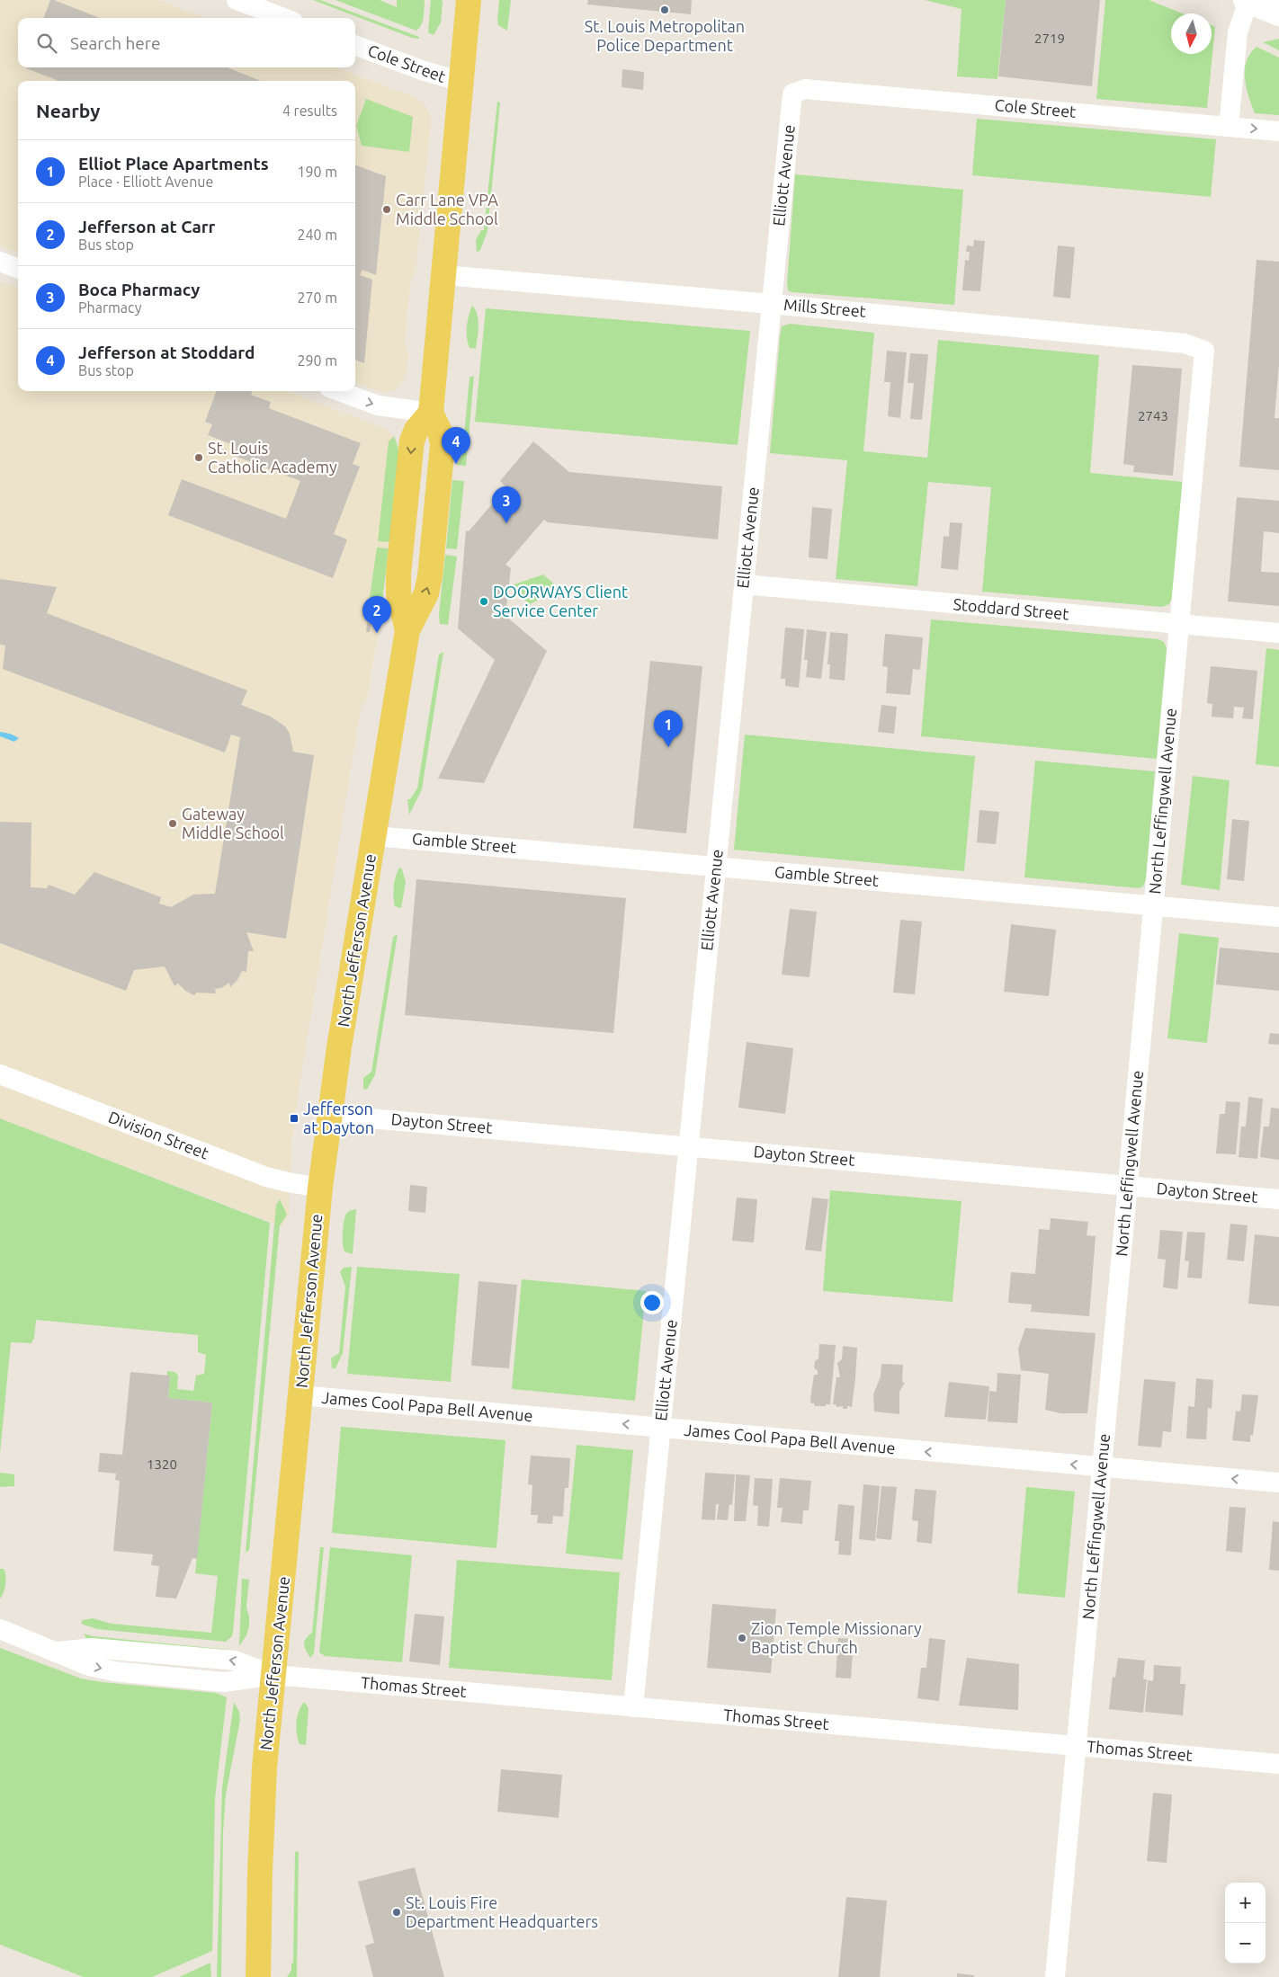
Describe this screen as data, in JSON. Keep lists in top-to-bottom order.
{
  "streets": {
    "main road": ["North Jefferson Avenue"],
    "street": [
      "Cole Street",
      "Elliott Avenue",
      "Mills Street",
      "Stoddard Street",
      "North Leffingwell Avenue",
      "Gamble Street",
      "Dayton Street",
      "Division Street",
      "James Cool Papa Bell Avenue",
      "Thomas Street"
    ]
  },
  "crossings": [
    ["Cole Street", "Elliott Avenue"],
    ["Elliott Avenue", "Mills Street"],
    ["Elliott Avenue", "Stoddard Street"],
    ["Elliott Avenue", "Gamble Street"],
    ["Elliott Avenue", "Dayton Street"],
    ["Elliott Avenue", "James Cool Papa Bell Avenue"],
    ["Elliott Avenue", "Thomas Street"],
    ["Mills Street", "North Leffingwell Avenue"],
    ["Stoddard Street", "North Leffingwell Avenue"],
    ["North Leffingwell Avenue", "Gamble Street"],
    ["North Leffingwell Avenue", "Dayton Street"],
    ["North Leffingwell Avenue", "James Cool Papa Bell Avenue"],
    ["North Leffingwell Avenue", "Thomas Street"],
    ["Gamble Street", "North Jefferson Avenue"],
    ["North Jefferson Avenue", "Dayton Street"],
    ["North Jefferson Avenue", "Division Street"],
    ["North Jefferson Avenue", "James Cool Papa Bell Avenue"],
    ["North Jefferson Avenue", "Thomas Street"]
  ],
  "one_way": ["James Cool Papa Bell Avenue"],
  "places": {
    "other": [
      "St. Louis Metropolitan Police Department",
      "Carr Lane VPA Middle School",
      "St. Louis Catholic Academy",
      "DOORWAYS Client Service Center",
      "Gateway Middle School",
      "Zion Temple Missionary Baptist Church",
      "St. Louis Fire Department Headquarters"
    ],
    "transit": ["Jefferson at Dayton"]
  },
  "house_numbers": ["2719", "2743", "1320"],
  "north": "bottom",
  "page": {
    "search": "Search here",
    "heading": ["Nearby", "4 results"],
    "list": [
      {
        "mark": "1",
        "name": "Elliot Place Apartments",
        "note": "Place · Elliott Avenue",
        "value": "190 m"
      },
      {
        "mark": "2",
        "name": "Jefferson at Carr",
        "note": "Bus stop",
        "value": "240 m"
      },
      {
        "mark": "3",
        "name": "Boca Pharmacy",
        "note": "Pharmacy",
        "value": "270 m"
      },
      {
        "mark": "4",
        "name": "Jefferson at Stoddard",
        "note": "Bus stop",
        "value": "290 m"
      }
    ],
    "pins": [
      "4",
      "3",
      "2",
      "1"
    ],
    "map_buttons": ["+", "−"]
  }
}
